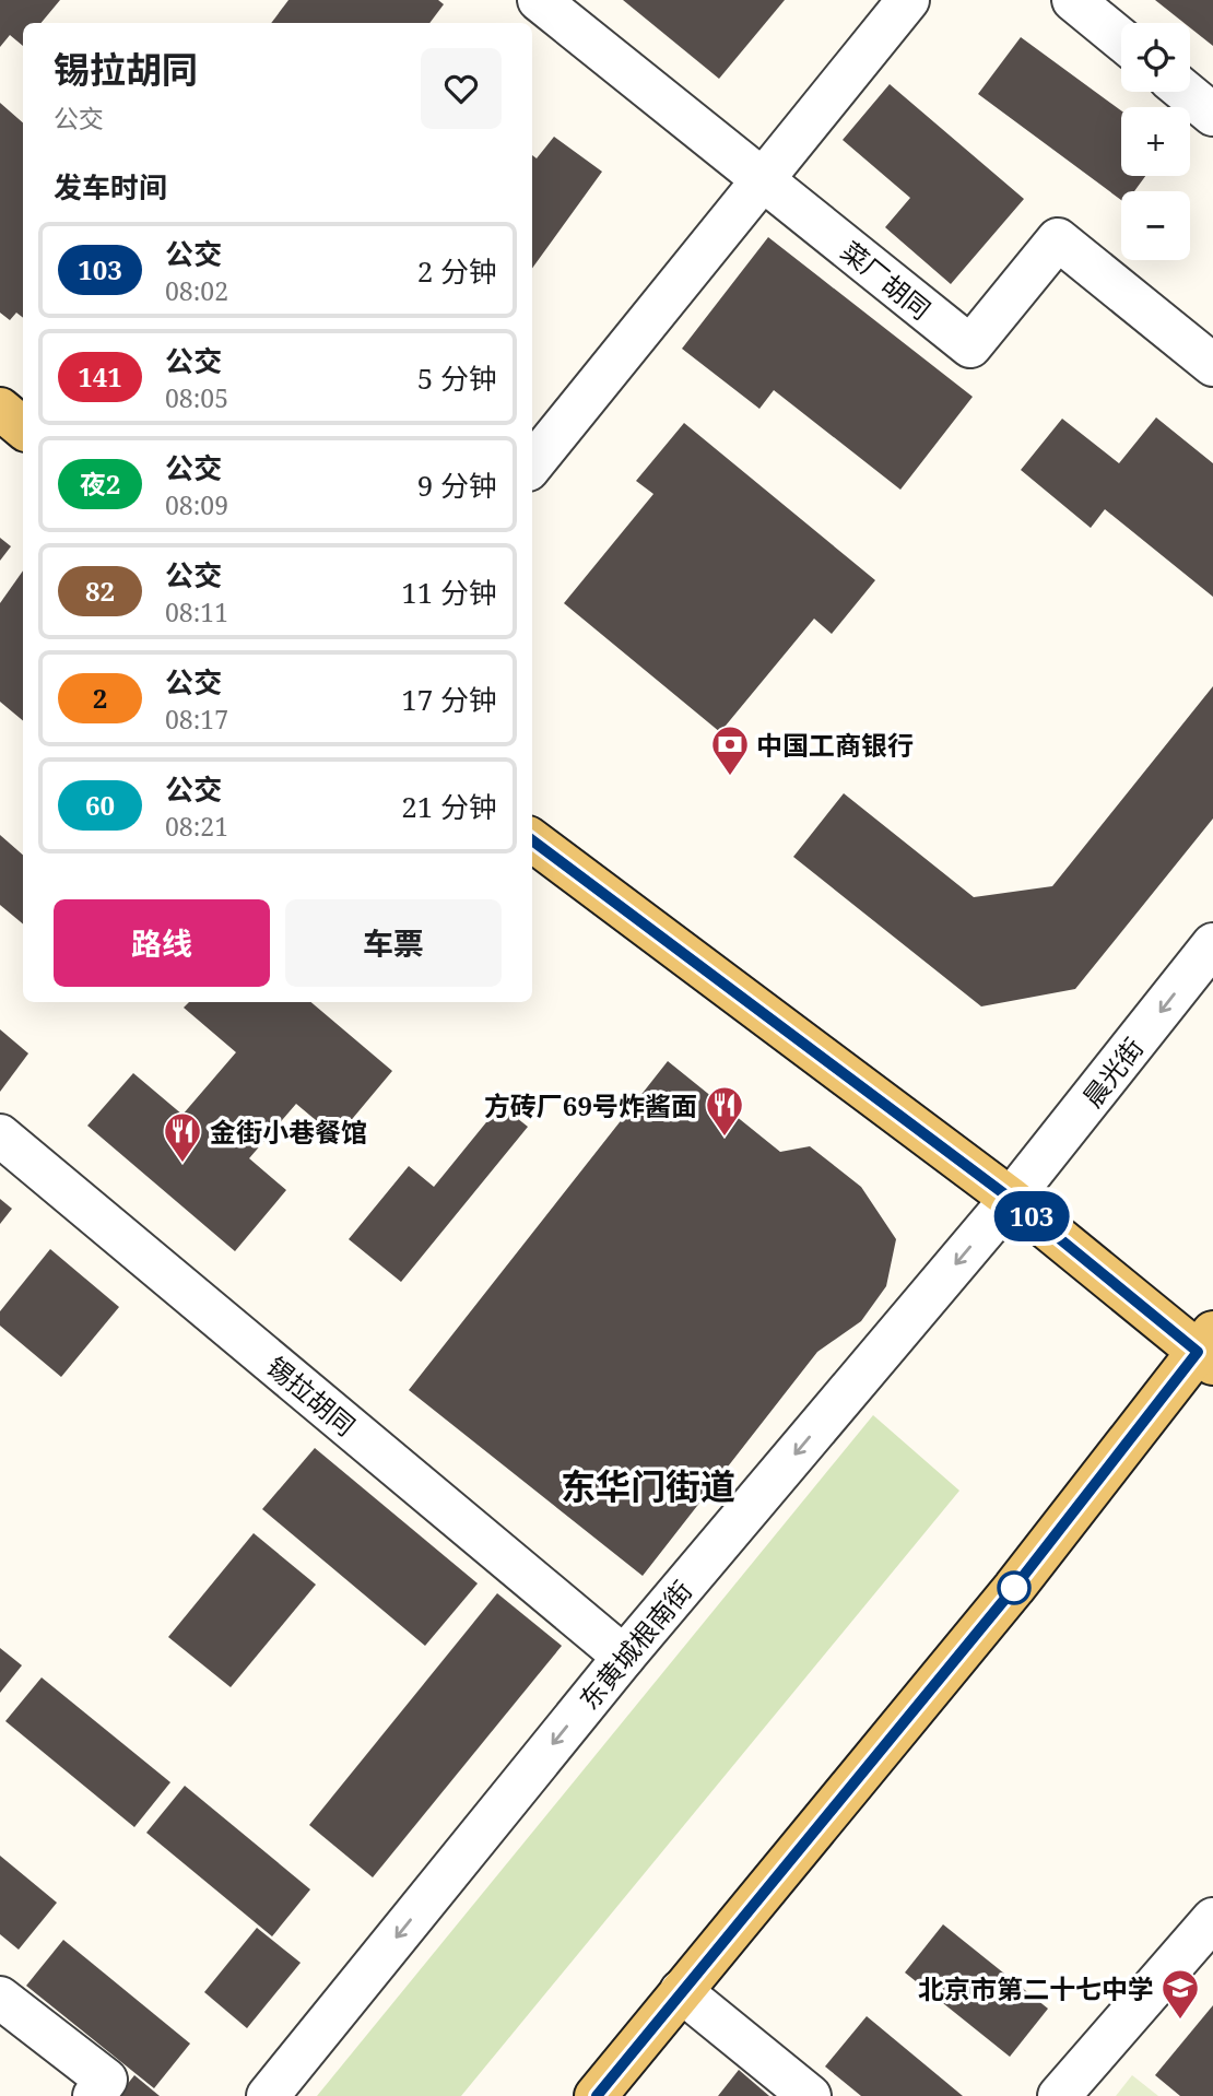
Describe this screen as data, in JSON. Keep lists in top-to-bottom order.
{
  "streets": {
    "street": [
      "菜厂胡同",
      "晨光街",
      "锡拉胡同",
      "东黄城根南街"
    ]
  },
  "crossings": [
    ["晨光街", "东黄城根南街"],
    ["锡拉胡同", "东黄城根南街"]
  ],
  "one_way": ["晨光街", "东黄城根南街"],
  "districts": ["东华门街道"],
  "places": {
    "bank": ["中国工商银行"],
    "restaurant": ["方砖厂69号炸酱面", "金街小巷餐馆"],
    "school or university": ["北京市第二十七中学"]
  },
  "lines": ["bus line 103"],
  "page": {
    "on_map": "103",
    "map_buttons": ["+", "−"],
    "heading": [
      ["锡拉胡同", "公交"],
      "发车时间"
    ],
    "list": [
      {
        "mark": "103",
        "name": "公交",
        "note": "08:02",
        "value": "2 分钟"
      },
      {
        "mark": "141",
        "name": "公交",
        "note": "08:05",
        "value": "5 分钟"
      },
      {
        "mark": "夜2",
        "name": "公交",
        "note": "08:09",
        "value": "9 分钟"
      },
      {
        "mark": "82",
        "name": "公交",
        "note": "08:11",
        "value": "11 分钟"
      },
      {
        "mark": "2",
        "name": "公交",
        "note": "08:17",
        "value": "17 分钟"
      },
      {
        "mark": "60",
        "name": "公交",
        "note": "08:21",
        "value": "21 分钟"
      }
    ],
    "buttons": ["路线", "车票"]
  }
}
